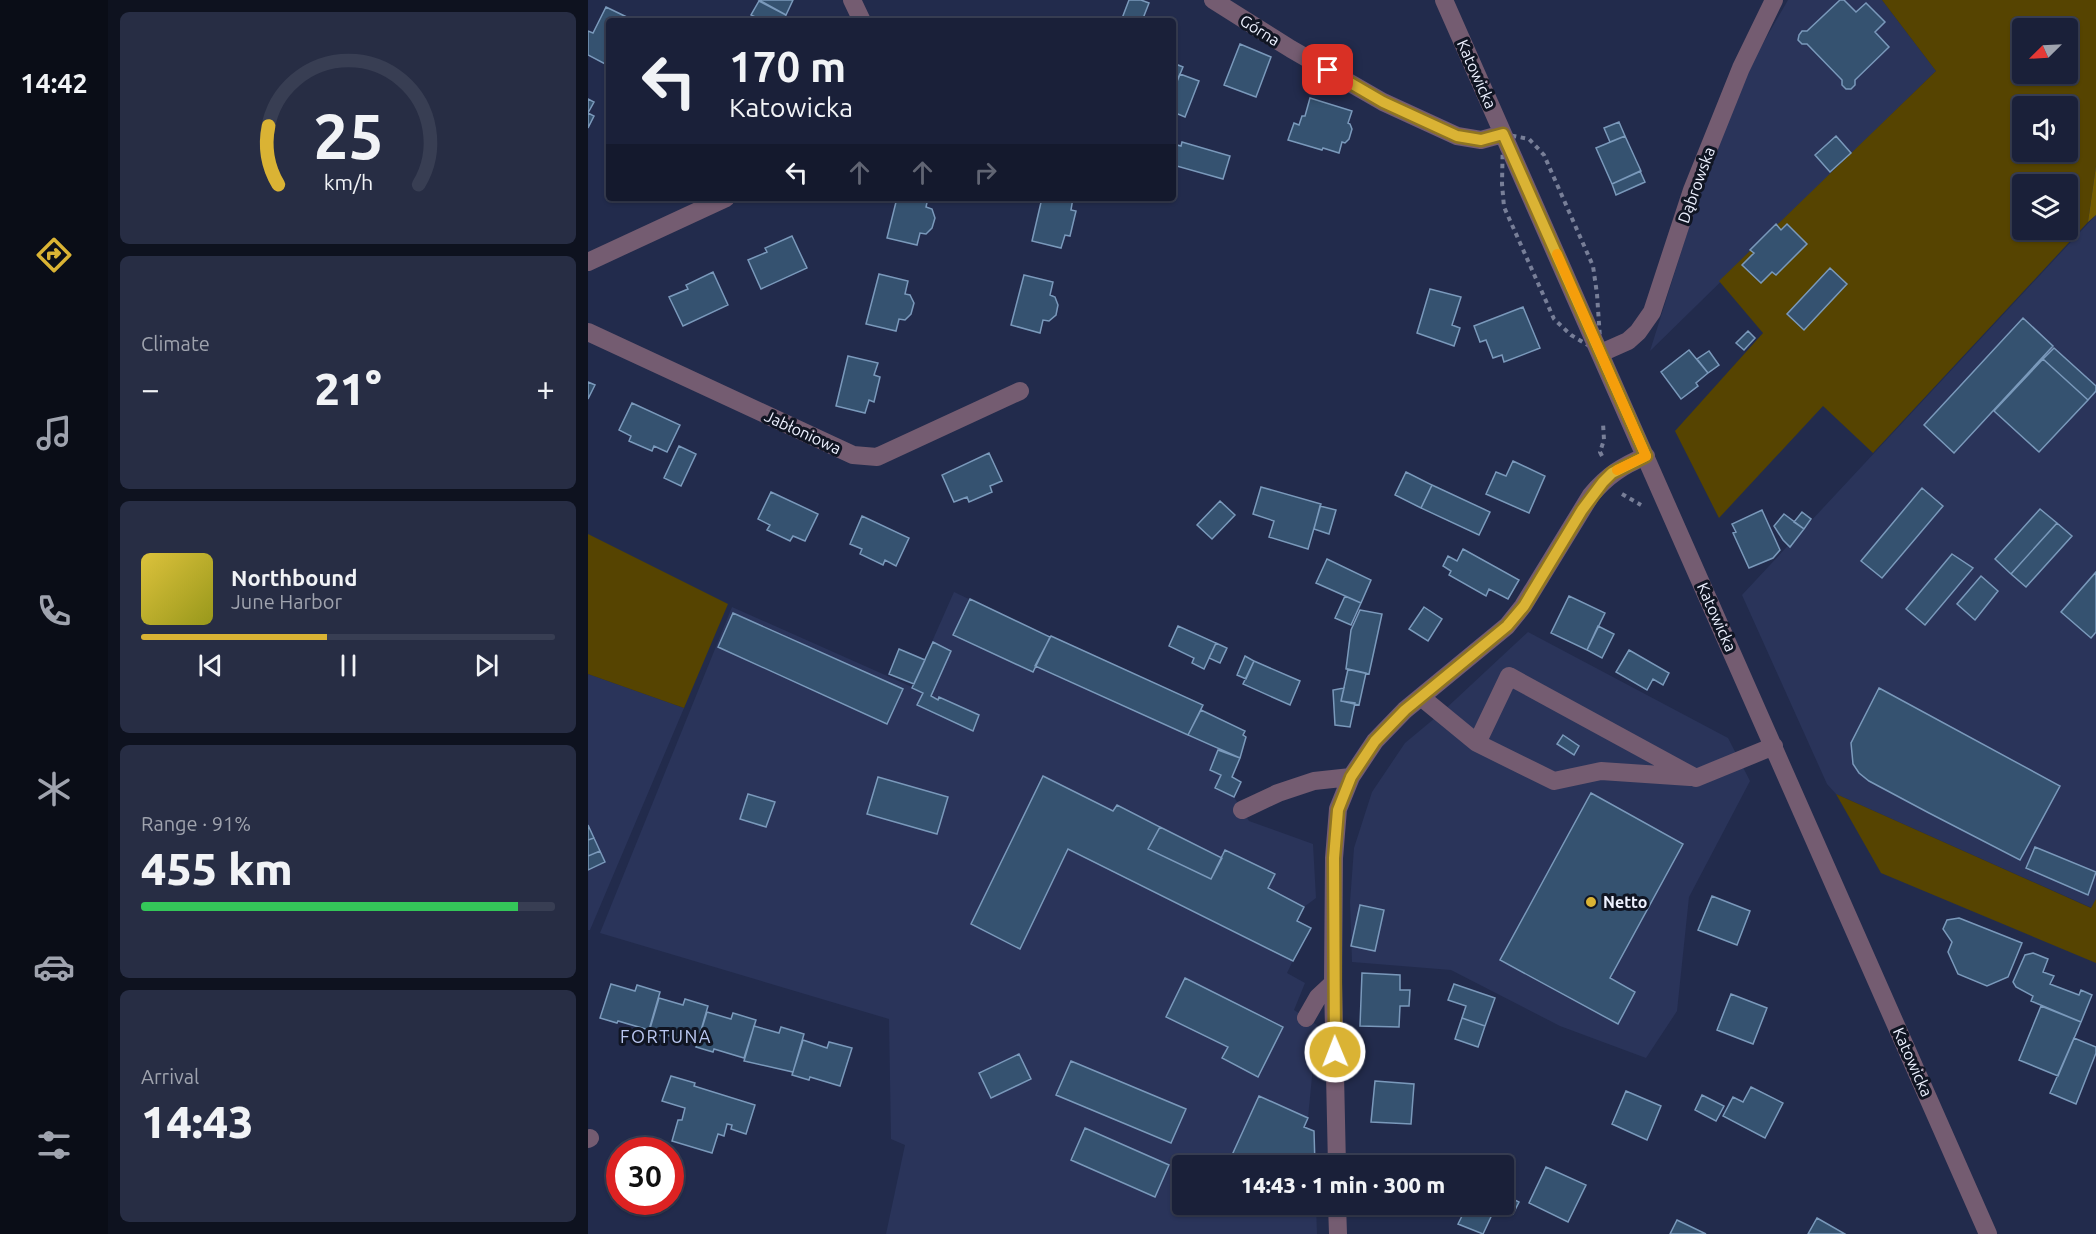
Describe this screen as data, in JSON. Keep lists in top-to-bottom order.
{
  "streets": {
    "street": [
      "Górna",
      "Katowicka",
      "Dąbrowska",
      "Jabłoniowa"
    ]
  },
  "crossings": [
    ["Górna", "Katowicka"],
    ["Katowicka", "Dąbrowska"]
  ],
  "districts": ["FORTUNA"],
  "places": ["Netto"],
  "north": "bottom left",
  "page": {
    "tabs": "14:42",
    "turn": ["170 m", "Katowicka"],
    "tile": [
      "Climate",
      ["Range · 91%", "455 km"],
      ["Arrival", "14:43"]
    ],
    "heat": ["−", "21°", "+"],
    "song": ["Northbound", "June Harbor"],
    "limit": "30",
    "trip": "14:43 · 1 min · 300 m",
    "gauge": ["25", "km/h"]
  }
}
